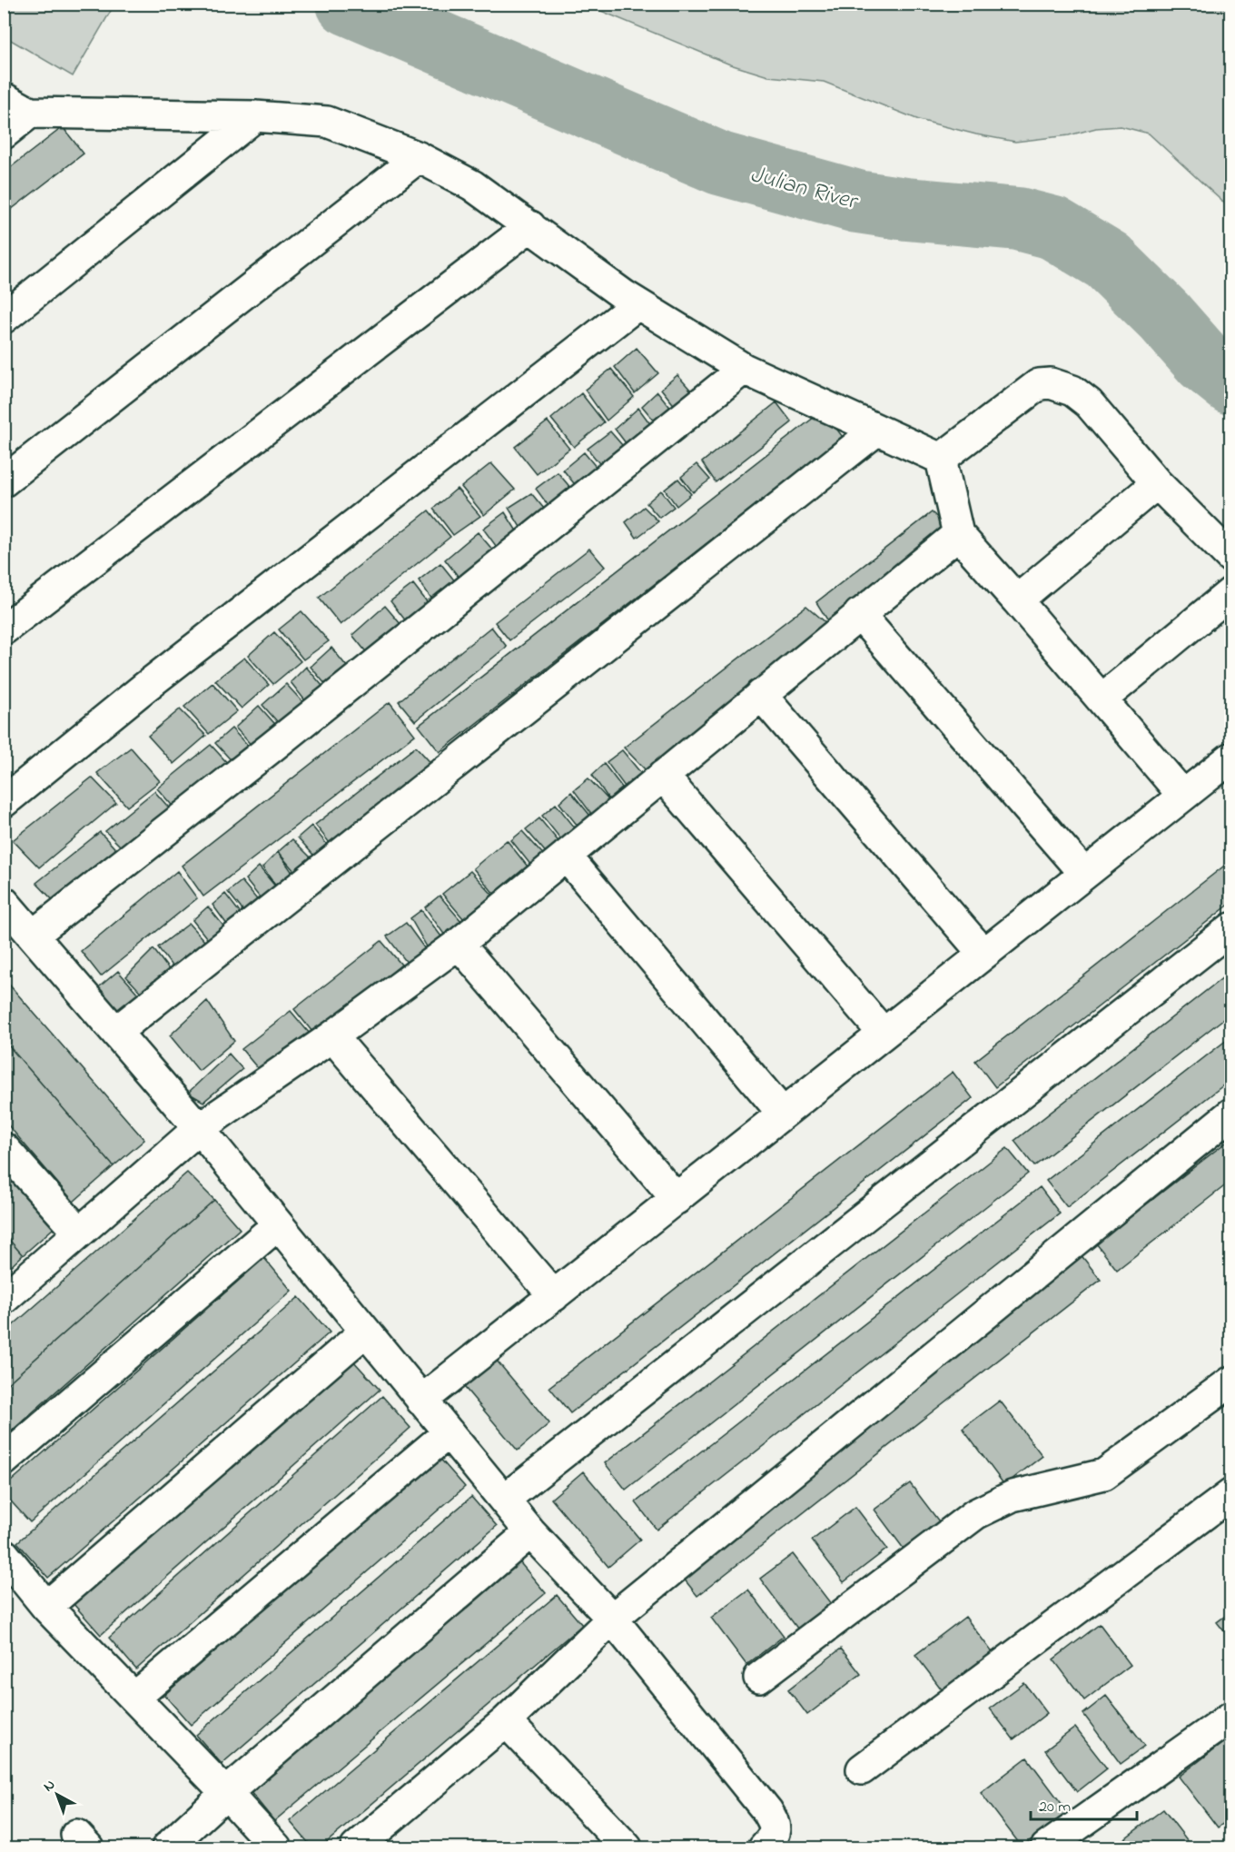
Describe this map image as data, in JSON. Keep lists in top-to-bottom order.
{
  "water": ["Julian River"],
  "scale_bar": "20 m",
  "north": "top left"
}
